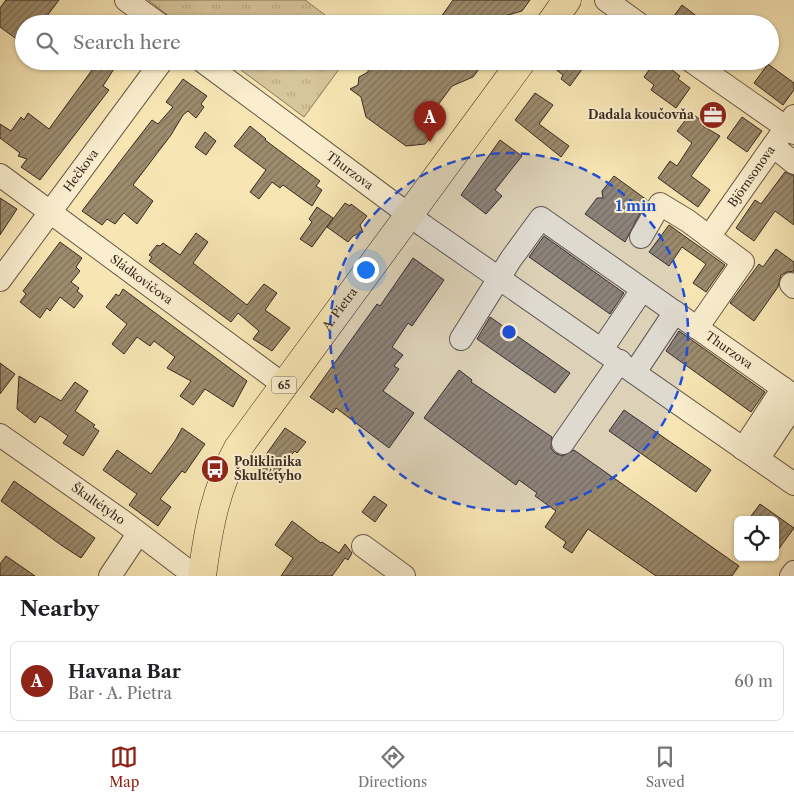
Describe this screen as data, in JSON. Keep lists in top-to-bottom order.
{
  "streets": {
    "main road": ["A. Pietra", "65"],
    "street": [
      "Hečkova",
      "Thurzova",
      "Björnsonova",
      "Sládkovičova",
      "Škultétyho"
    ]
  },
  "crossings": [
    ["Hečkova", "Sládkovičova"],
    ["Thurzova", "A. Pietra"],
    ["Sládkovičova", "A. Pietra"]
  ],
  "places": {
    "office": ["Dadala koučovňa"],
    "bus stop": ["Poliklinika Škultétyho"]
  },
  "page": {
    "search": "Search here",
    "pins": "A",
    "heading": "Nearby",
    "list": [
      {
        "mark": "A",
        "name": "Havana Bar",
        "note": "Bar · A. Pietra",
        "value": "60 m"
      }
    ],
    "nav": ["Map", "Directions", "Saved"]
  },
  "rings": ["1 min"]
}
